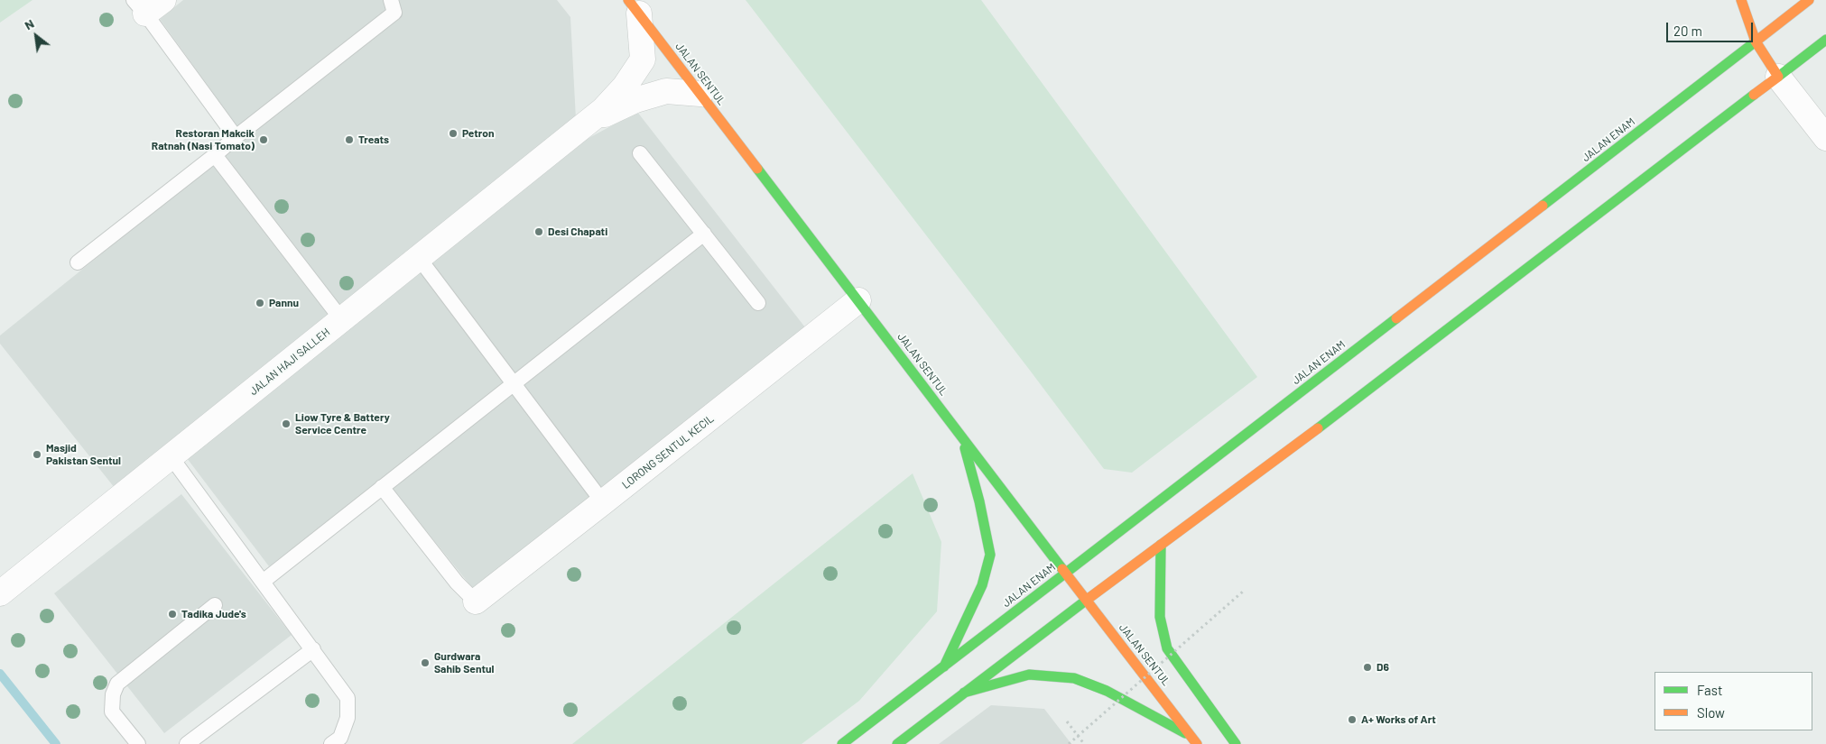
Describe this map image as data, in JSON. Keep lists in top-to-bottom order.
{
  "streets": {
    "main road": ["JALAN SENTUL", "JALAN ENAM"],
    "street": ["JALAN HAJI SALLEH", "LORONG SENTUL KECIL"]
  },
  "crossings": [
    ["JALAN SENTUL", "JALAN ENAM"],
    ["JALAN SENTUL", "JALAN HAJI SALLEH"],
    ["JALAN SENTUL", "LORONG SENTUL KECIL"]
  ],
  "places": [
    "Petron",
    "Restoran Makcik Ratnah (Nasi Tomato)",
    "Treats",
    "Desi Chapati",
    "Pannu",
    "Liow Tyre & Battery Service Centre",
    "Masjid Pakistan Sentul",
    "Tadika Jude's",
    "Gurdwara Sahib Sentul",
    "D6",
    "A+ Works of Art"
  ],
  "legend": ["Fast", "Slow"],
  "scale_bar": "20 m",
  "north": "top left"
}
